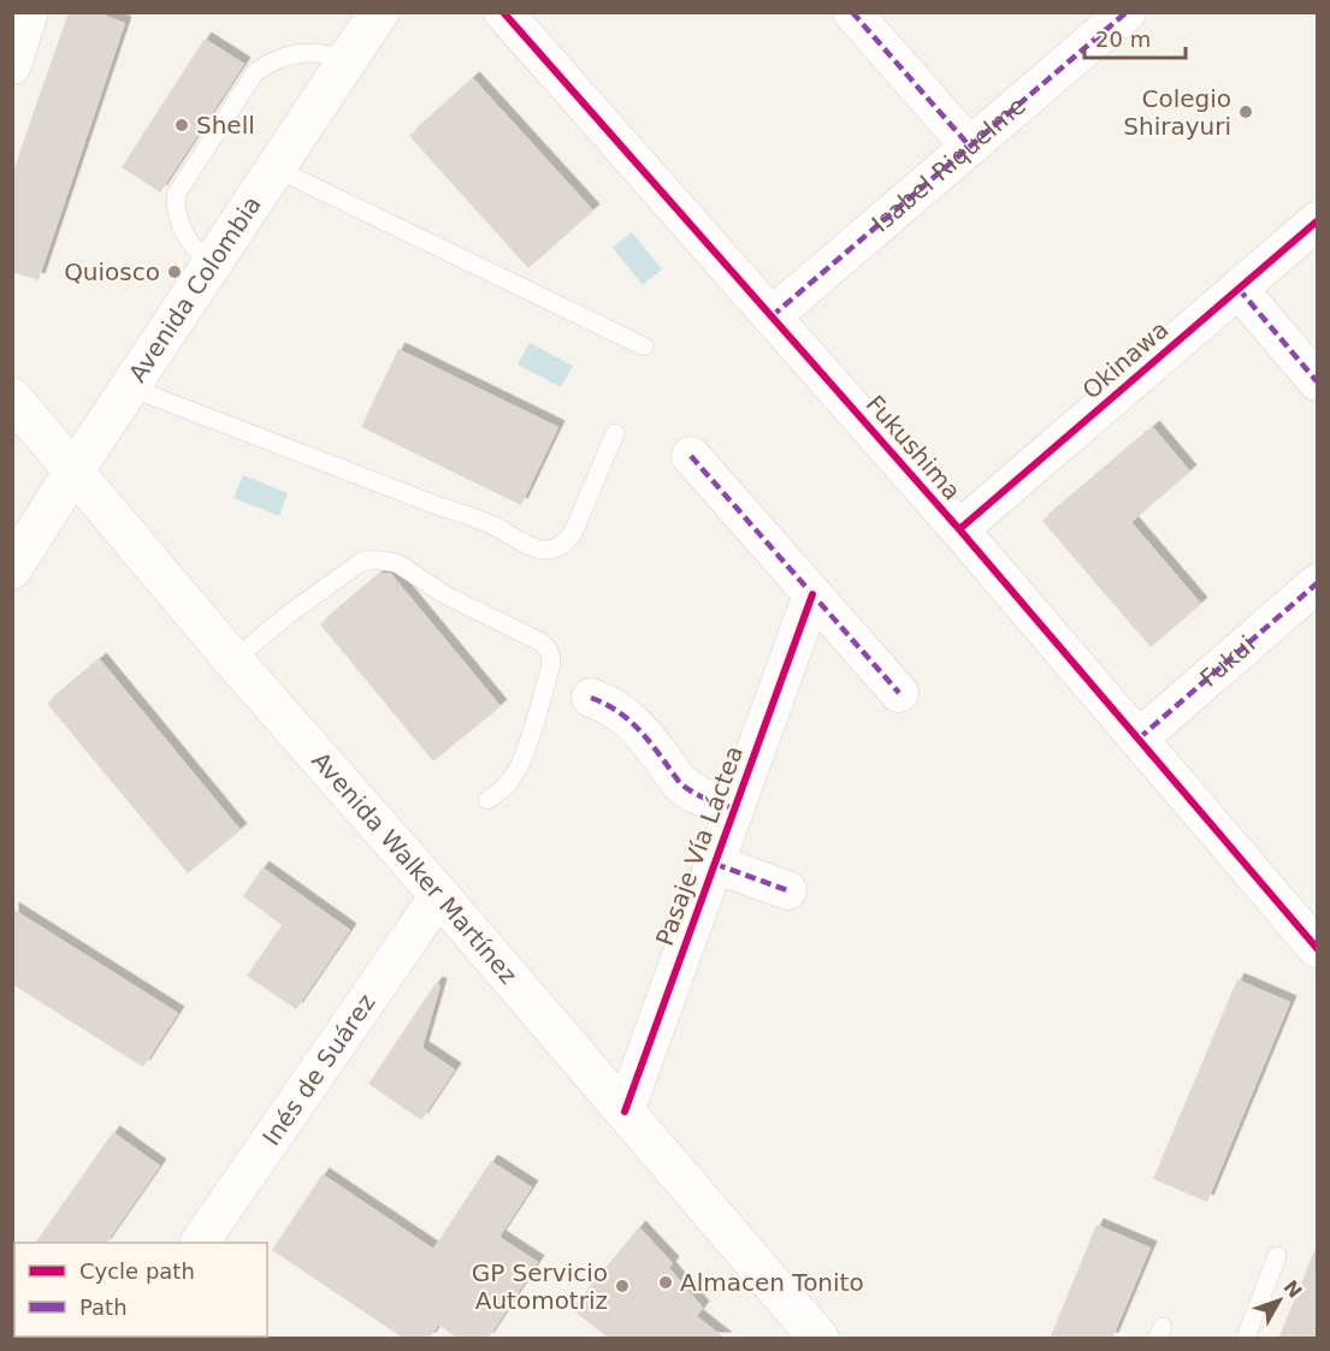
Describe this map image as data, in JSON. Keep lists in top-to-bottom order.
{
  "streets": {
    "main road": ["Avenida Colombia", "Avenida Walker Martínez"],
    "street": [
      "Isabel Riquelme",
      "Okinawa",
      "Fukushima",
      "Fukui",
      "Pasaje Vía Láctea",
      "Inés de Suárez"
    ]
  },
  "crossings": [
    ["Isabel Riquelme", "Fukushima"],
    ["Avenida Colombia", "Avenida Walker Martínez"],
    ["Okinawa", "Fukushima"],
    ["Fukushima", "Fukui"],
    ["Pasaje Vía Láctea", "Avenida Walker Martínez"],
    ["Avenida Walker Martínez", "Inés de Suárez"]
  ],
  "places": [
    "Colegio Shirayuri",
    "Shell",
    "Quiosco",
    "Almacen Tonito",
    "GP Servicio Automotriz"
  ],
  "legend": ["Cycle path", "Path"],
  "scale_bar": "20 m",
  "north": "top right"
}
